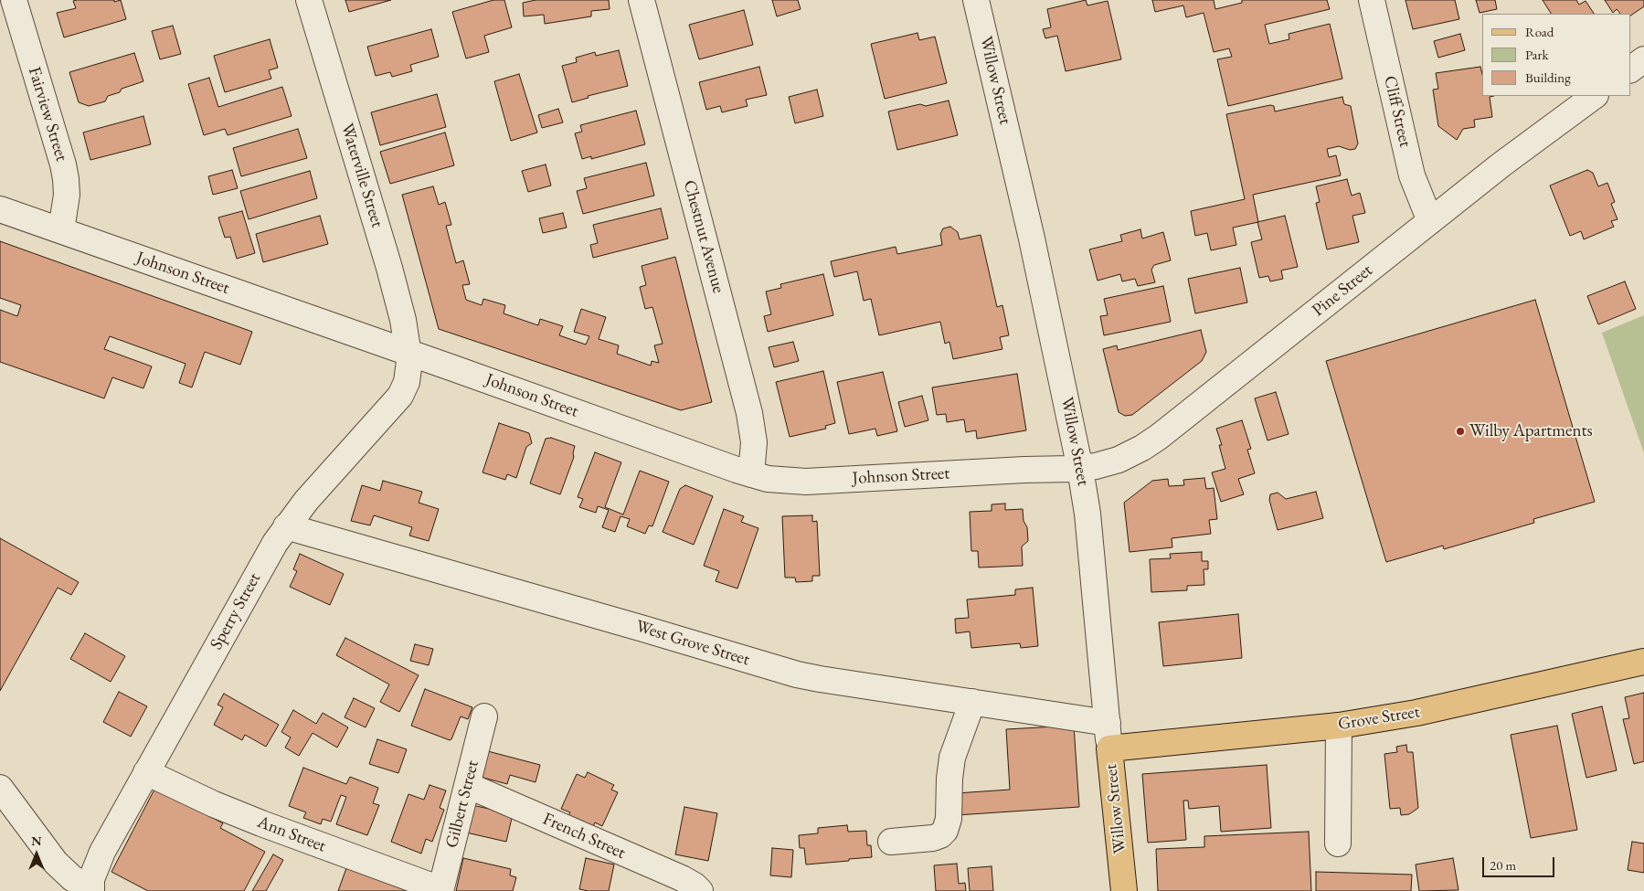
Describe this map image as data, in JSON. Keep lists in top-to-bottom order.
{
  "streets": {
    "main road": ["Willow Street", "Grove Street"],
    "street": [
      "Cliff Street",
      "Fairview Street",
      "Waterville Street",
      "Chestnut Avenue",
      "Johnson Street",
      "Pine Street",
      "Sperry Street",
      "West Grove Street",
      "Gilbert Street",
      "Ann Street",
      "French Street"
    ]
  },
  "crossings": [
    ["Willow Street", "Johnson Street"],
    ["Willow Street", "Pine Street"],
    ["Willow Street", "West Grove Street"],
    ["Willow Street", "Grove Street"],
    ["Cliff Street", "Pine Street"],
    ["Fairview Street", "Johnson Street"],
    ["Waterville Street", "Johnson Street"],
    ["Waterville Street", "Sperry Street"],
    ["Chestnut Avenue", "Johnson Street"],
    ["Johnson Street", "Pine Street"],
    ["Johnson Street", "Sperry Street"],
    ["Sperry Street", "West Grove Street"],
    ["Sperry Street", "Ann Street"],
    ["Gilbert Street", "Ann Street"],
    ["Gilbert Street", "French Street"]
  ],
  "places": ["Wilby Apartments"],
  "legend": ["Road", "Park", "Building"],
  "scale_bar": "20 m",
  "north": "top"
}
